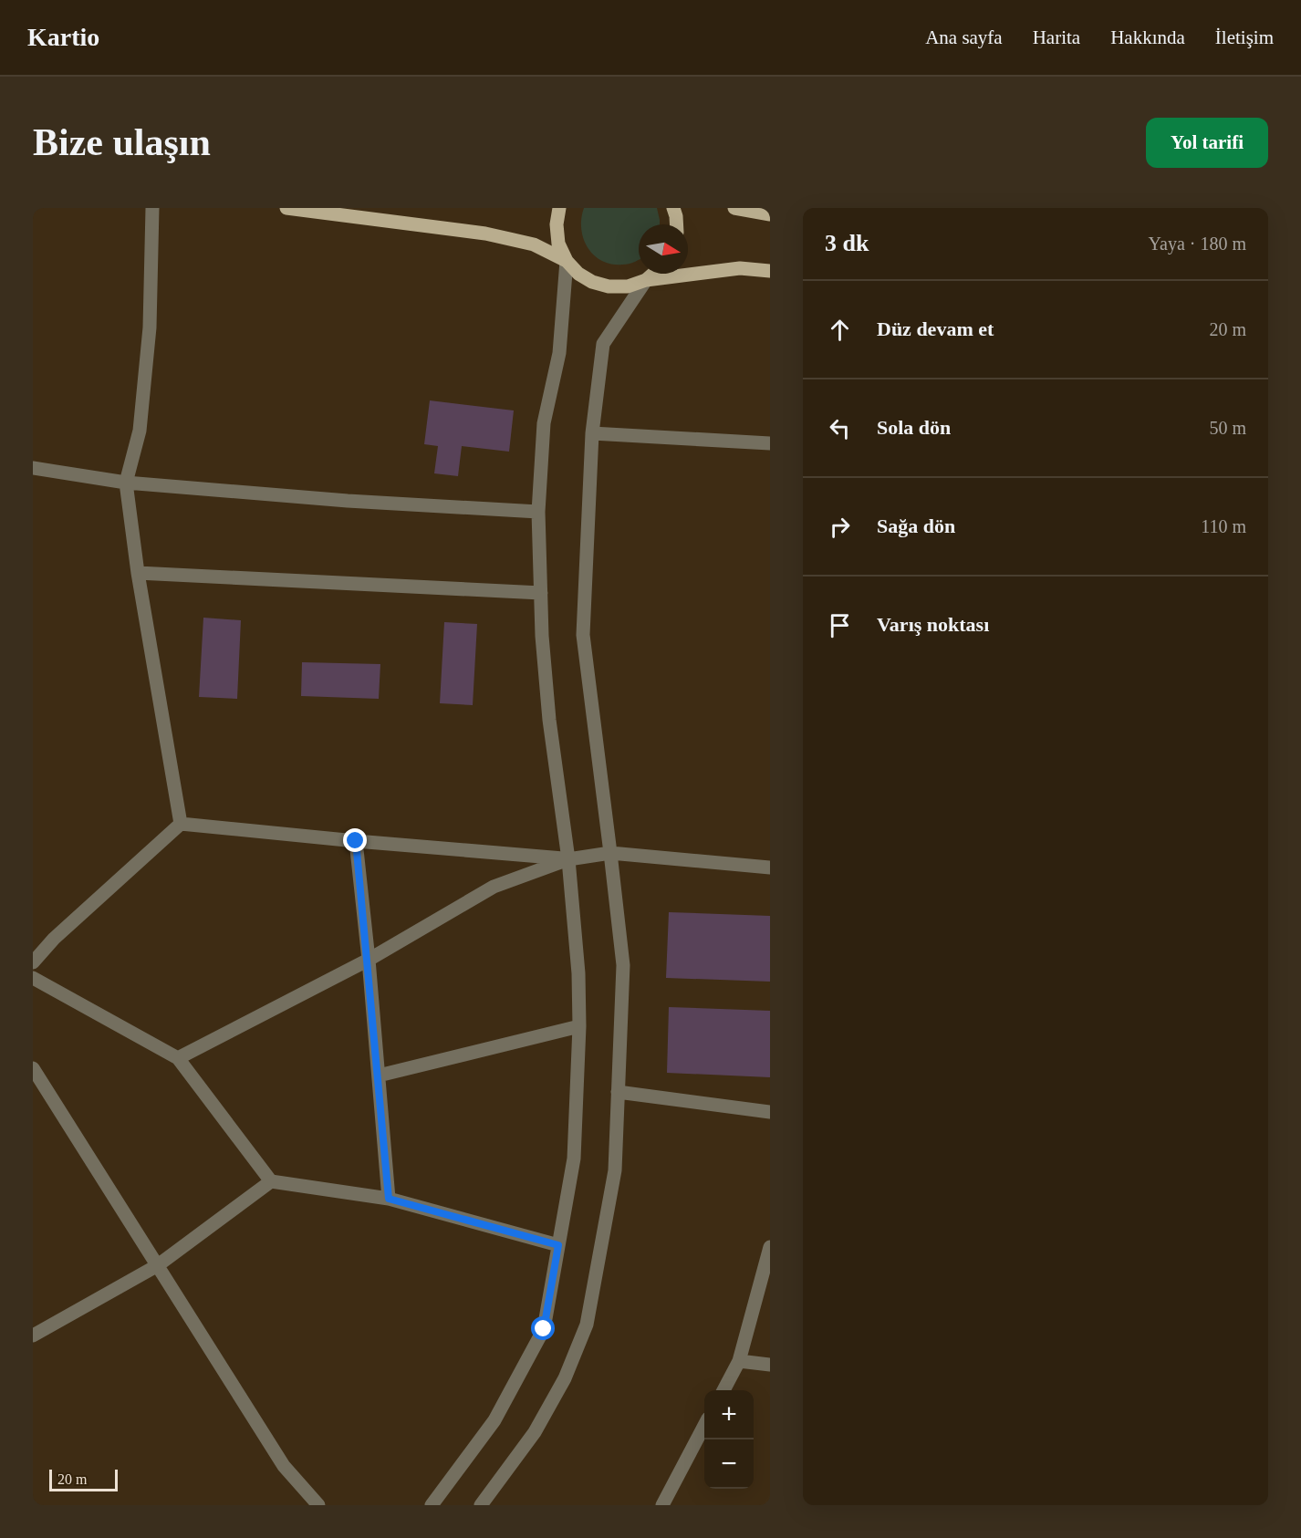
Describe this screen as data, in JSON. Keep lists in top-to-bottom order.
{
  "scale_bar": "20 m",
  "north": "right",
  "page": {
    "header": "Kartio",
    "nav": [
      "Ana sayfa",
      "Harita",
      "Hakkında",
      "İletişim"
    ],
    "buttons": "Yol tarifi",
    "title": "Bize ulaşın",
    "heading": ["3 dk", "Yaya · 180 m"],
    "list": [
      ["Düz devam et", "20 m"],
      ["Sola dön", "50 m"],
      ["Sağa dön", "110 m"],
      "Varış noktası"
    ],
    "map_buttons": ["+", "−"],
    "scale": "20 m"
  }
}
